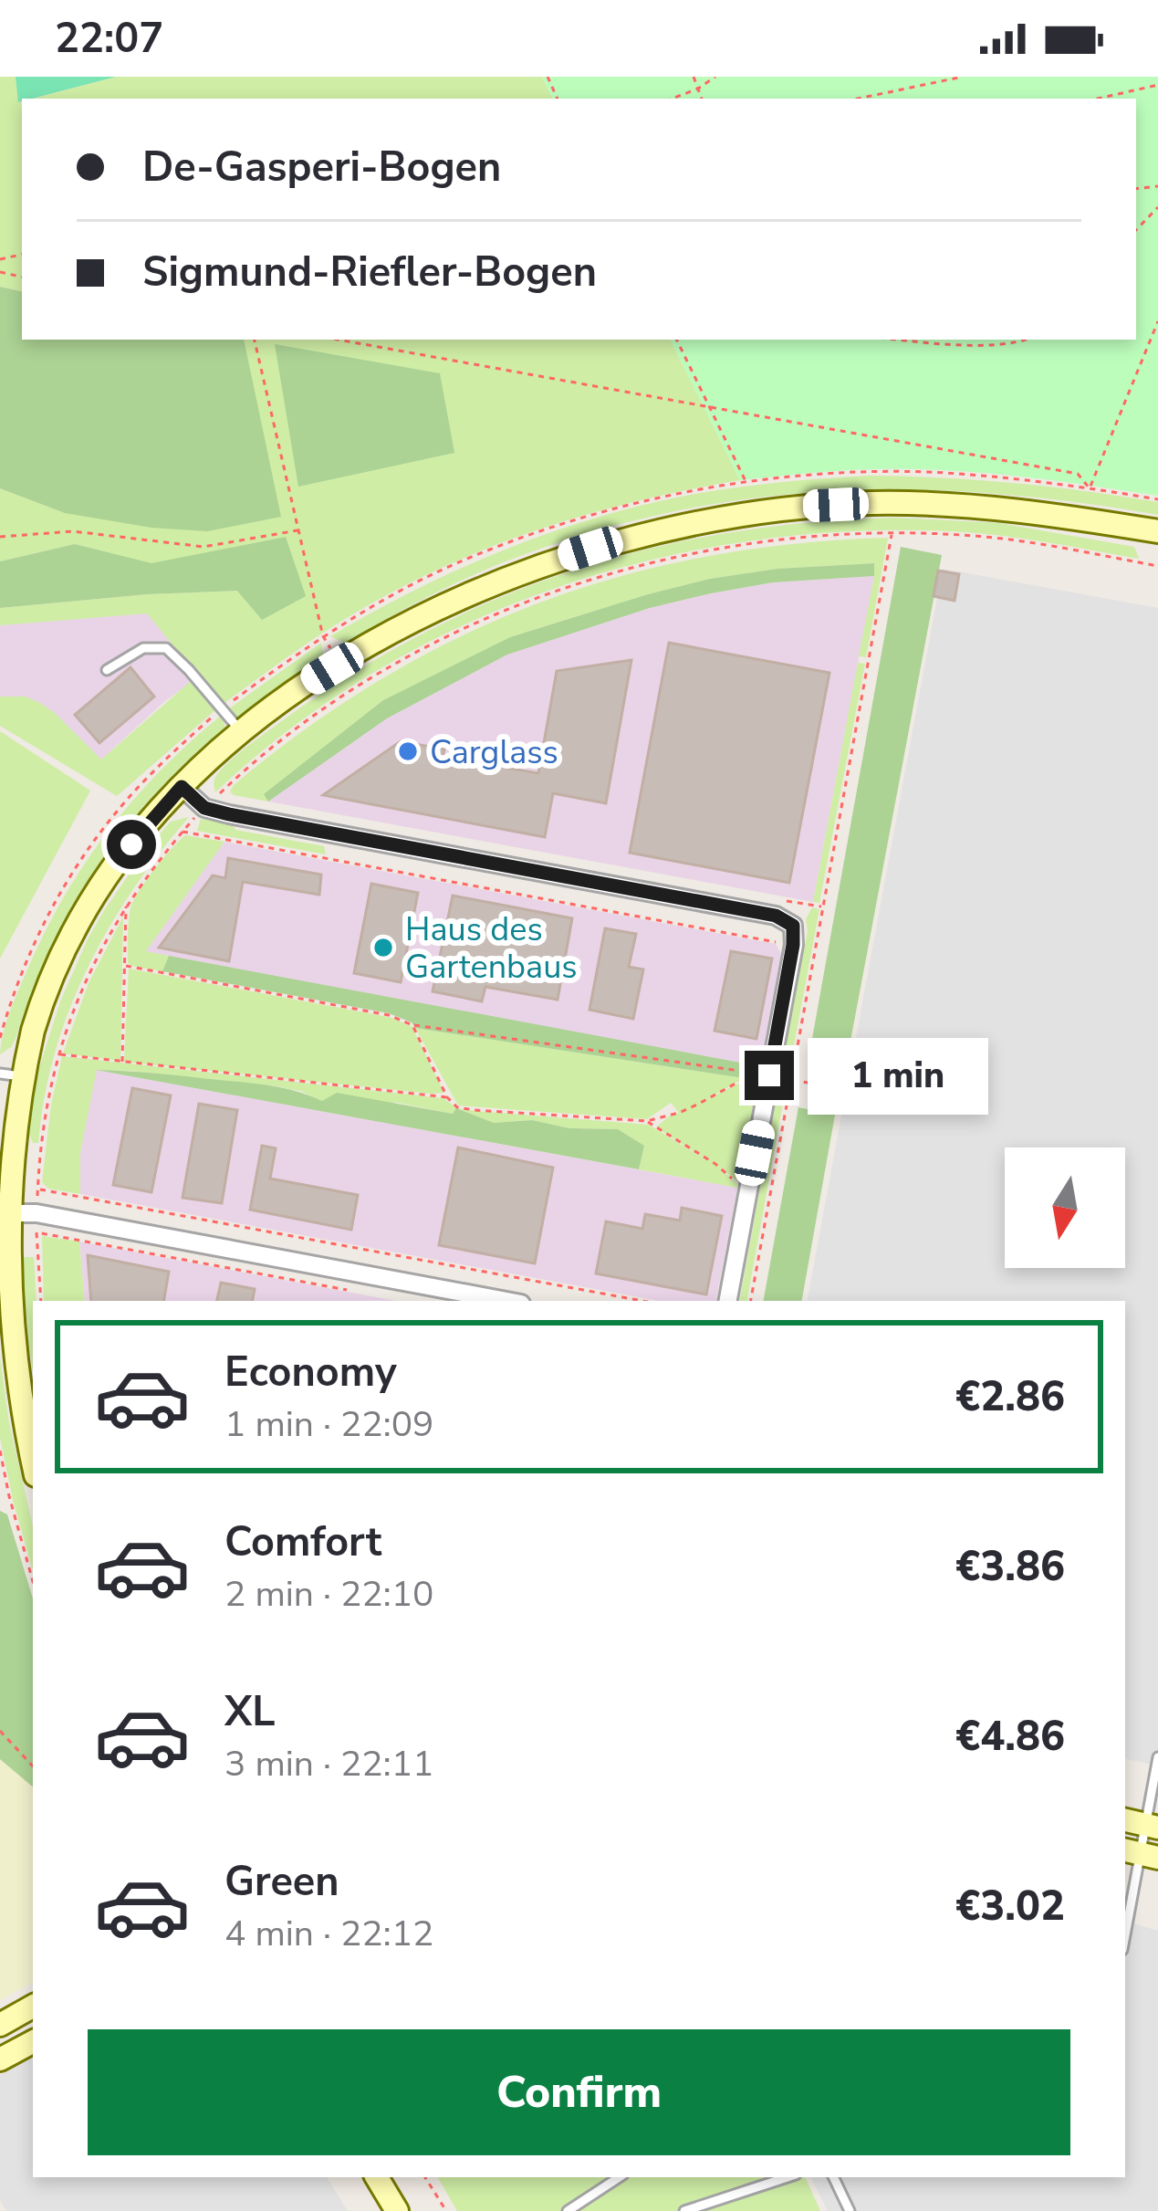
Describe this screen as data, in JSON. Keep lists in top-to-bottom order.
{
  "places": ["Carglass", "Haus des Gartenbaus"],
  "north": "bottom",
  "page": {
    "status": "22:07",
    "banner": ["De-Gasperi-Bogen", "Sigmund-Riefler-Bogen"],
    "bubble": "1 min",
    "list": [
      {
        "name": "Economy",
        "note": "1 min · 22:09",
        "value": "€2.86"
      },
      {
        "name": "Comfort",
        "note": "2 min · 22:10",
        "value": "€3.86"
      },
      {
        "name": "XL",
        "note": "3 min · 22:11",
        "value": "€4.86"
      },
      {
        "name": "Green",
        "note": "4 min · 22:12",
        "value": "€3.02"
      }
    ],
    "buttons": "Confirm"
  }
}
